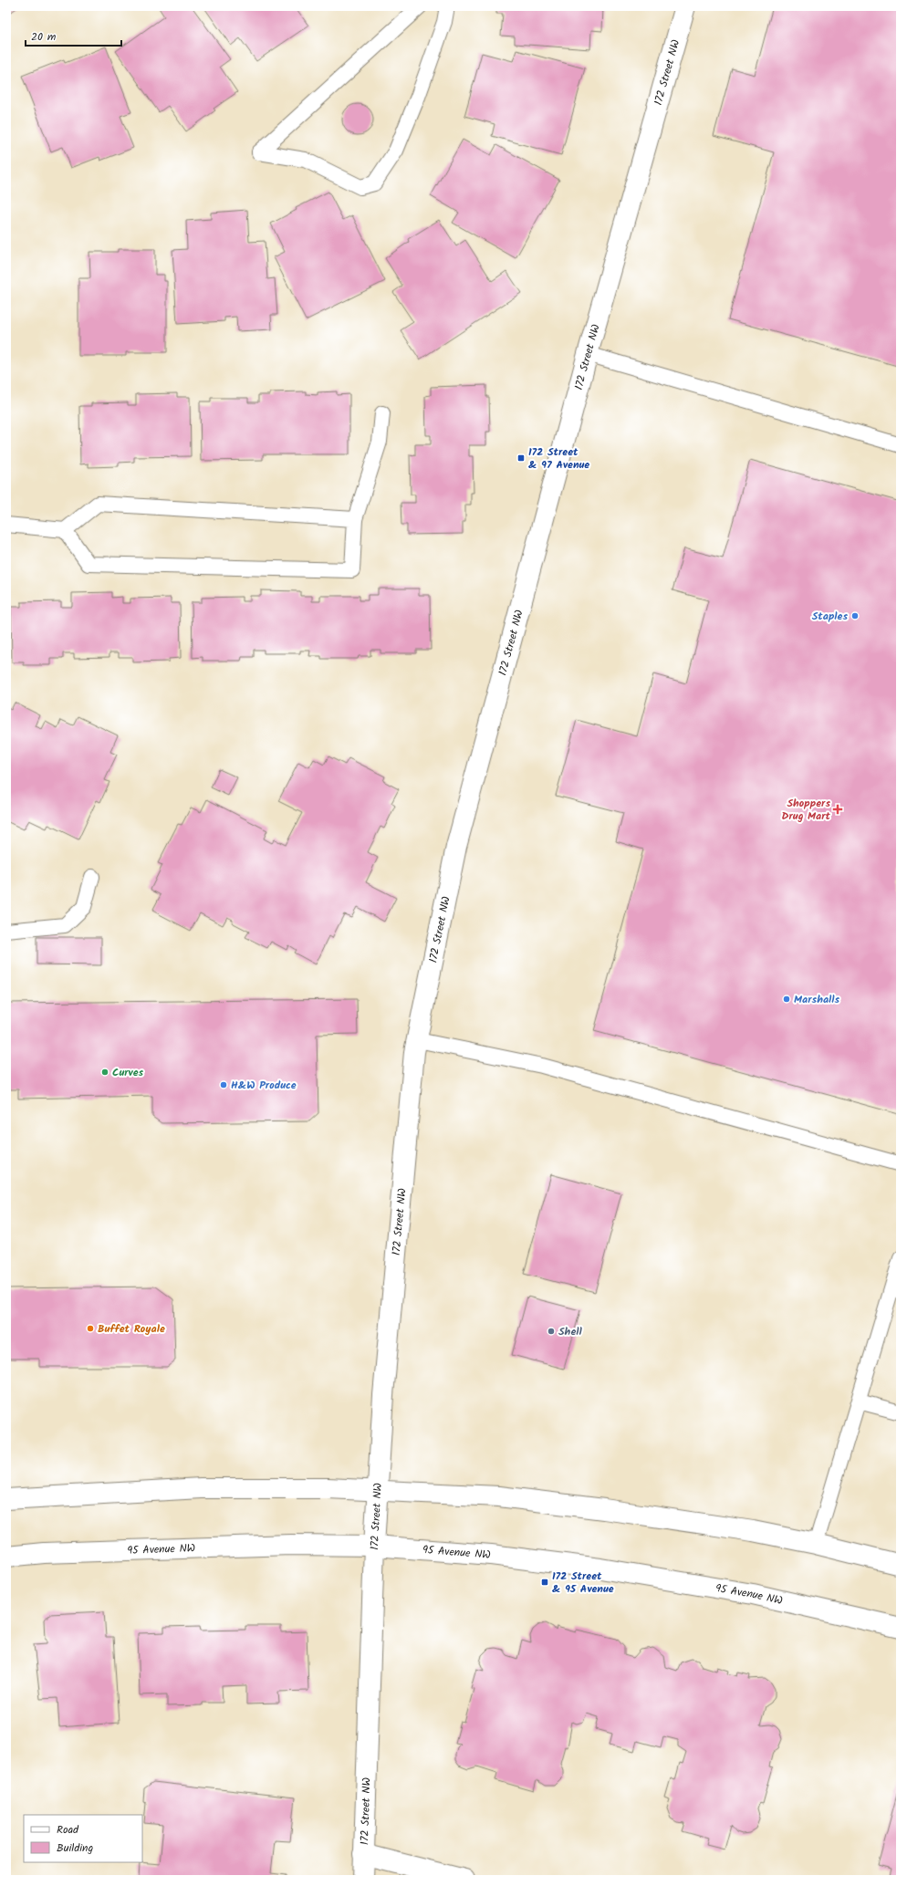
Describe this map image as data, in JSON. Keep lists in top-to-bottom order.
{
  "streets": {
    "street": ["172 Street NW", "95 Avenue NW"]
  },
  "crossings": [
    ["172 Street NW", "95 Avenue NW"]
  ],
  "places": {
    "transit": ["172 Street & 97 Avenue", "172 Street & 95 Avenue"],
    "other": [
      "Staples",
      "Marshalls",
      "Curves",
      "H&W Produce",
      "Buffet Royale",
      "Shell"
    ],
    "health": ["Shoppers Drug Mart"]
  },
  "legend": ["Road", "Building"],
  "scale_bar": "20 m"
}
